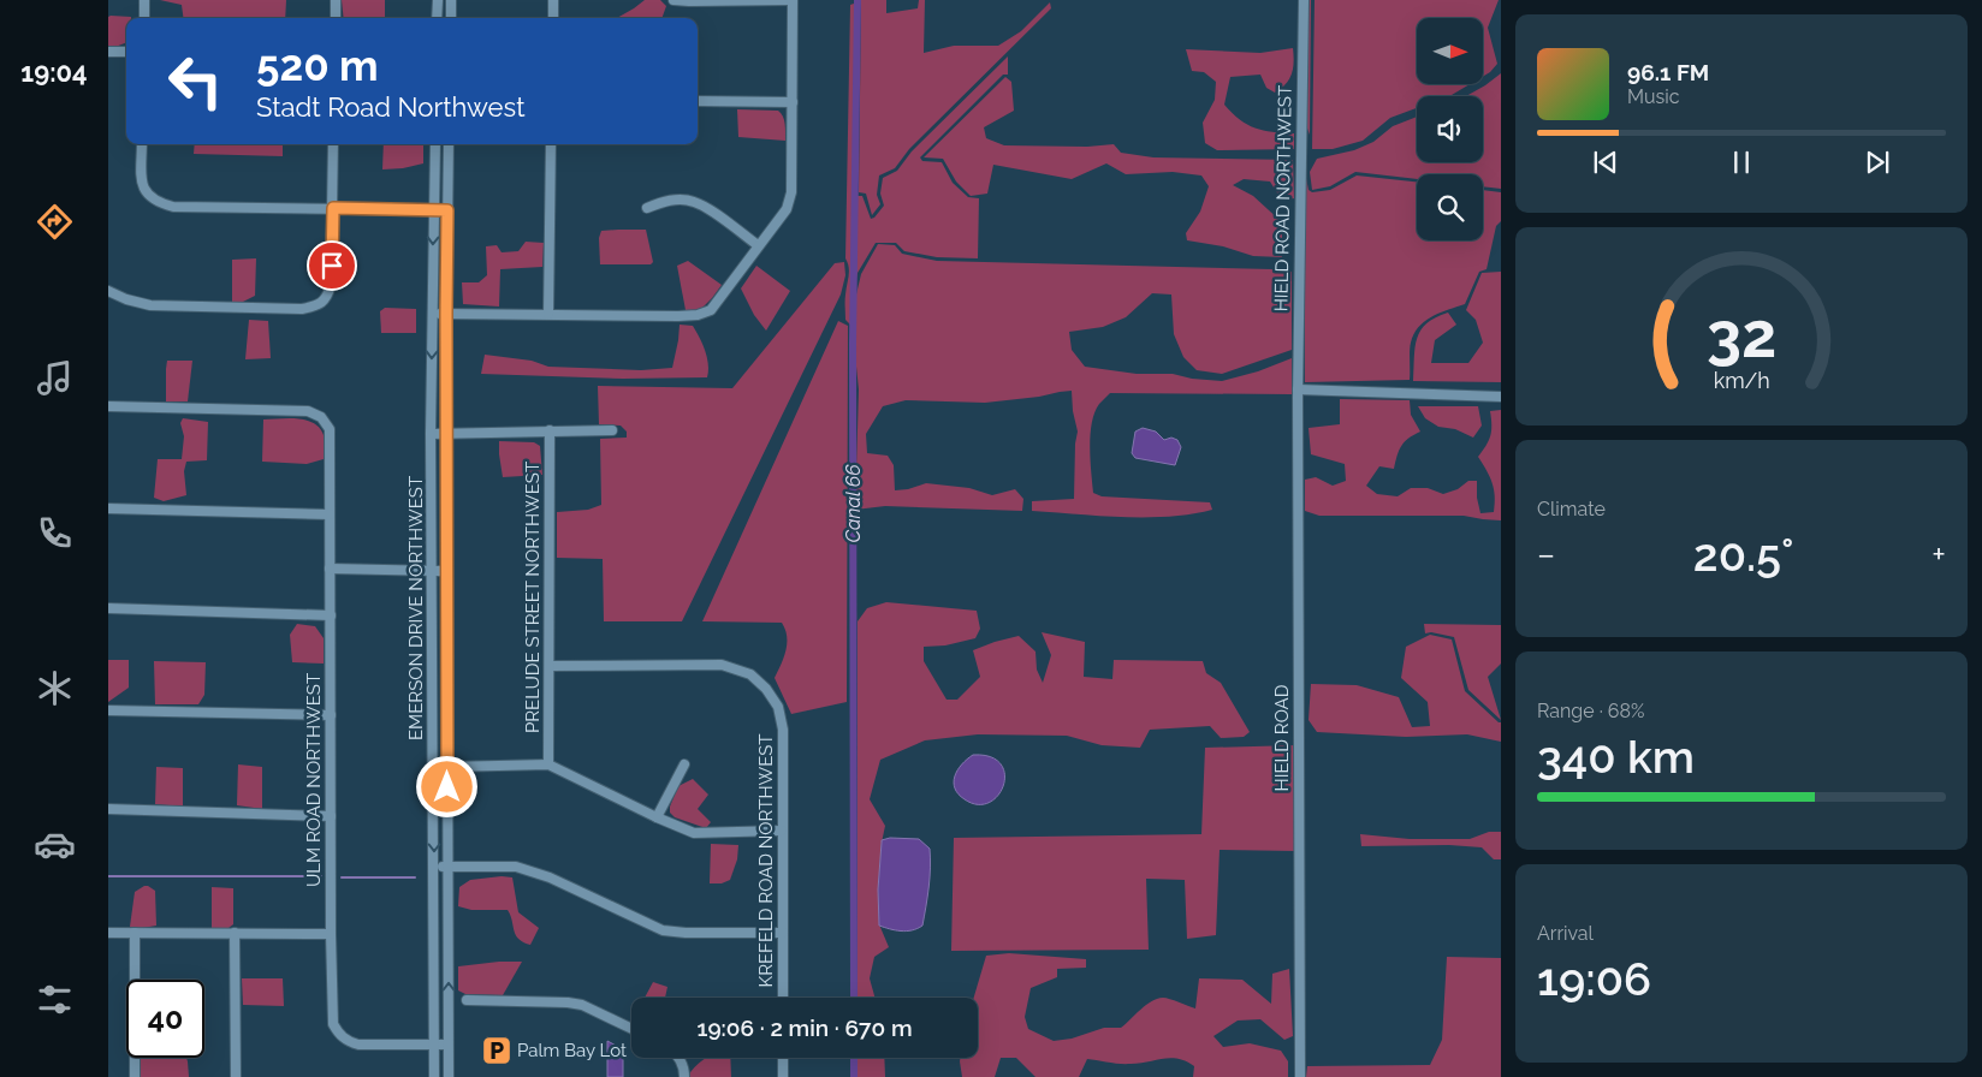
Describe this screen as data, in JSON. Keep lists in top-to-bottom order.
{
  "streets": {
    "street": [
      "HIELD ROAD NORTHWEST",
      "PRELUDE STREET NORTHWEST",
      "EMERSON DRIVE NORTHWEST",
      "HIELD ROAD",
      "ULM ROAD NORTHWEST",
      "KREFELD ROAD NORTHWEST"
    ]
  },
  "crossings": [
    ["HIELD ROAD NORTHWEST", "HIELD ROAD"],
    ["PRELUDE STREET NORTHWEST", "KREFELD ROAD NORTHWEST"],
    ["EMERSON DRIVE NORTHWEST", "ULM ROAD NORTHWEST"]
  ],
  "water": ["Canal 66"],
  "places": {
    "parking": ["Palm Bay Lot"]
  },
  "north": "right",
  "page": {
    "tabs": "19:04",
    "turn": ["520 m", "Stadt Road Northwest"],
    "song": ["96.1 FM", "Music"],
    "tile": [
      "Climate",
      ["Range · 68%", "340 km"],
      ["Arrival", "19:06"]
    ],
    "heat": ["−", "20.5°", "+"],
    "limit": "40",
    "trip": "19:06 · 2 min · 670 m",
    "gauge": ["32", "km/h"]
  }
}
